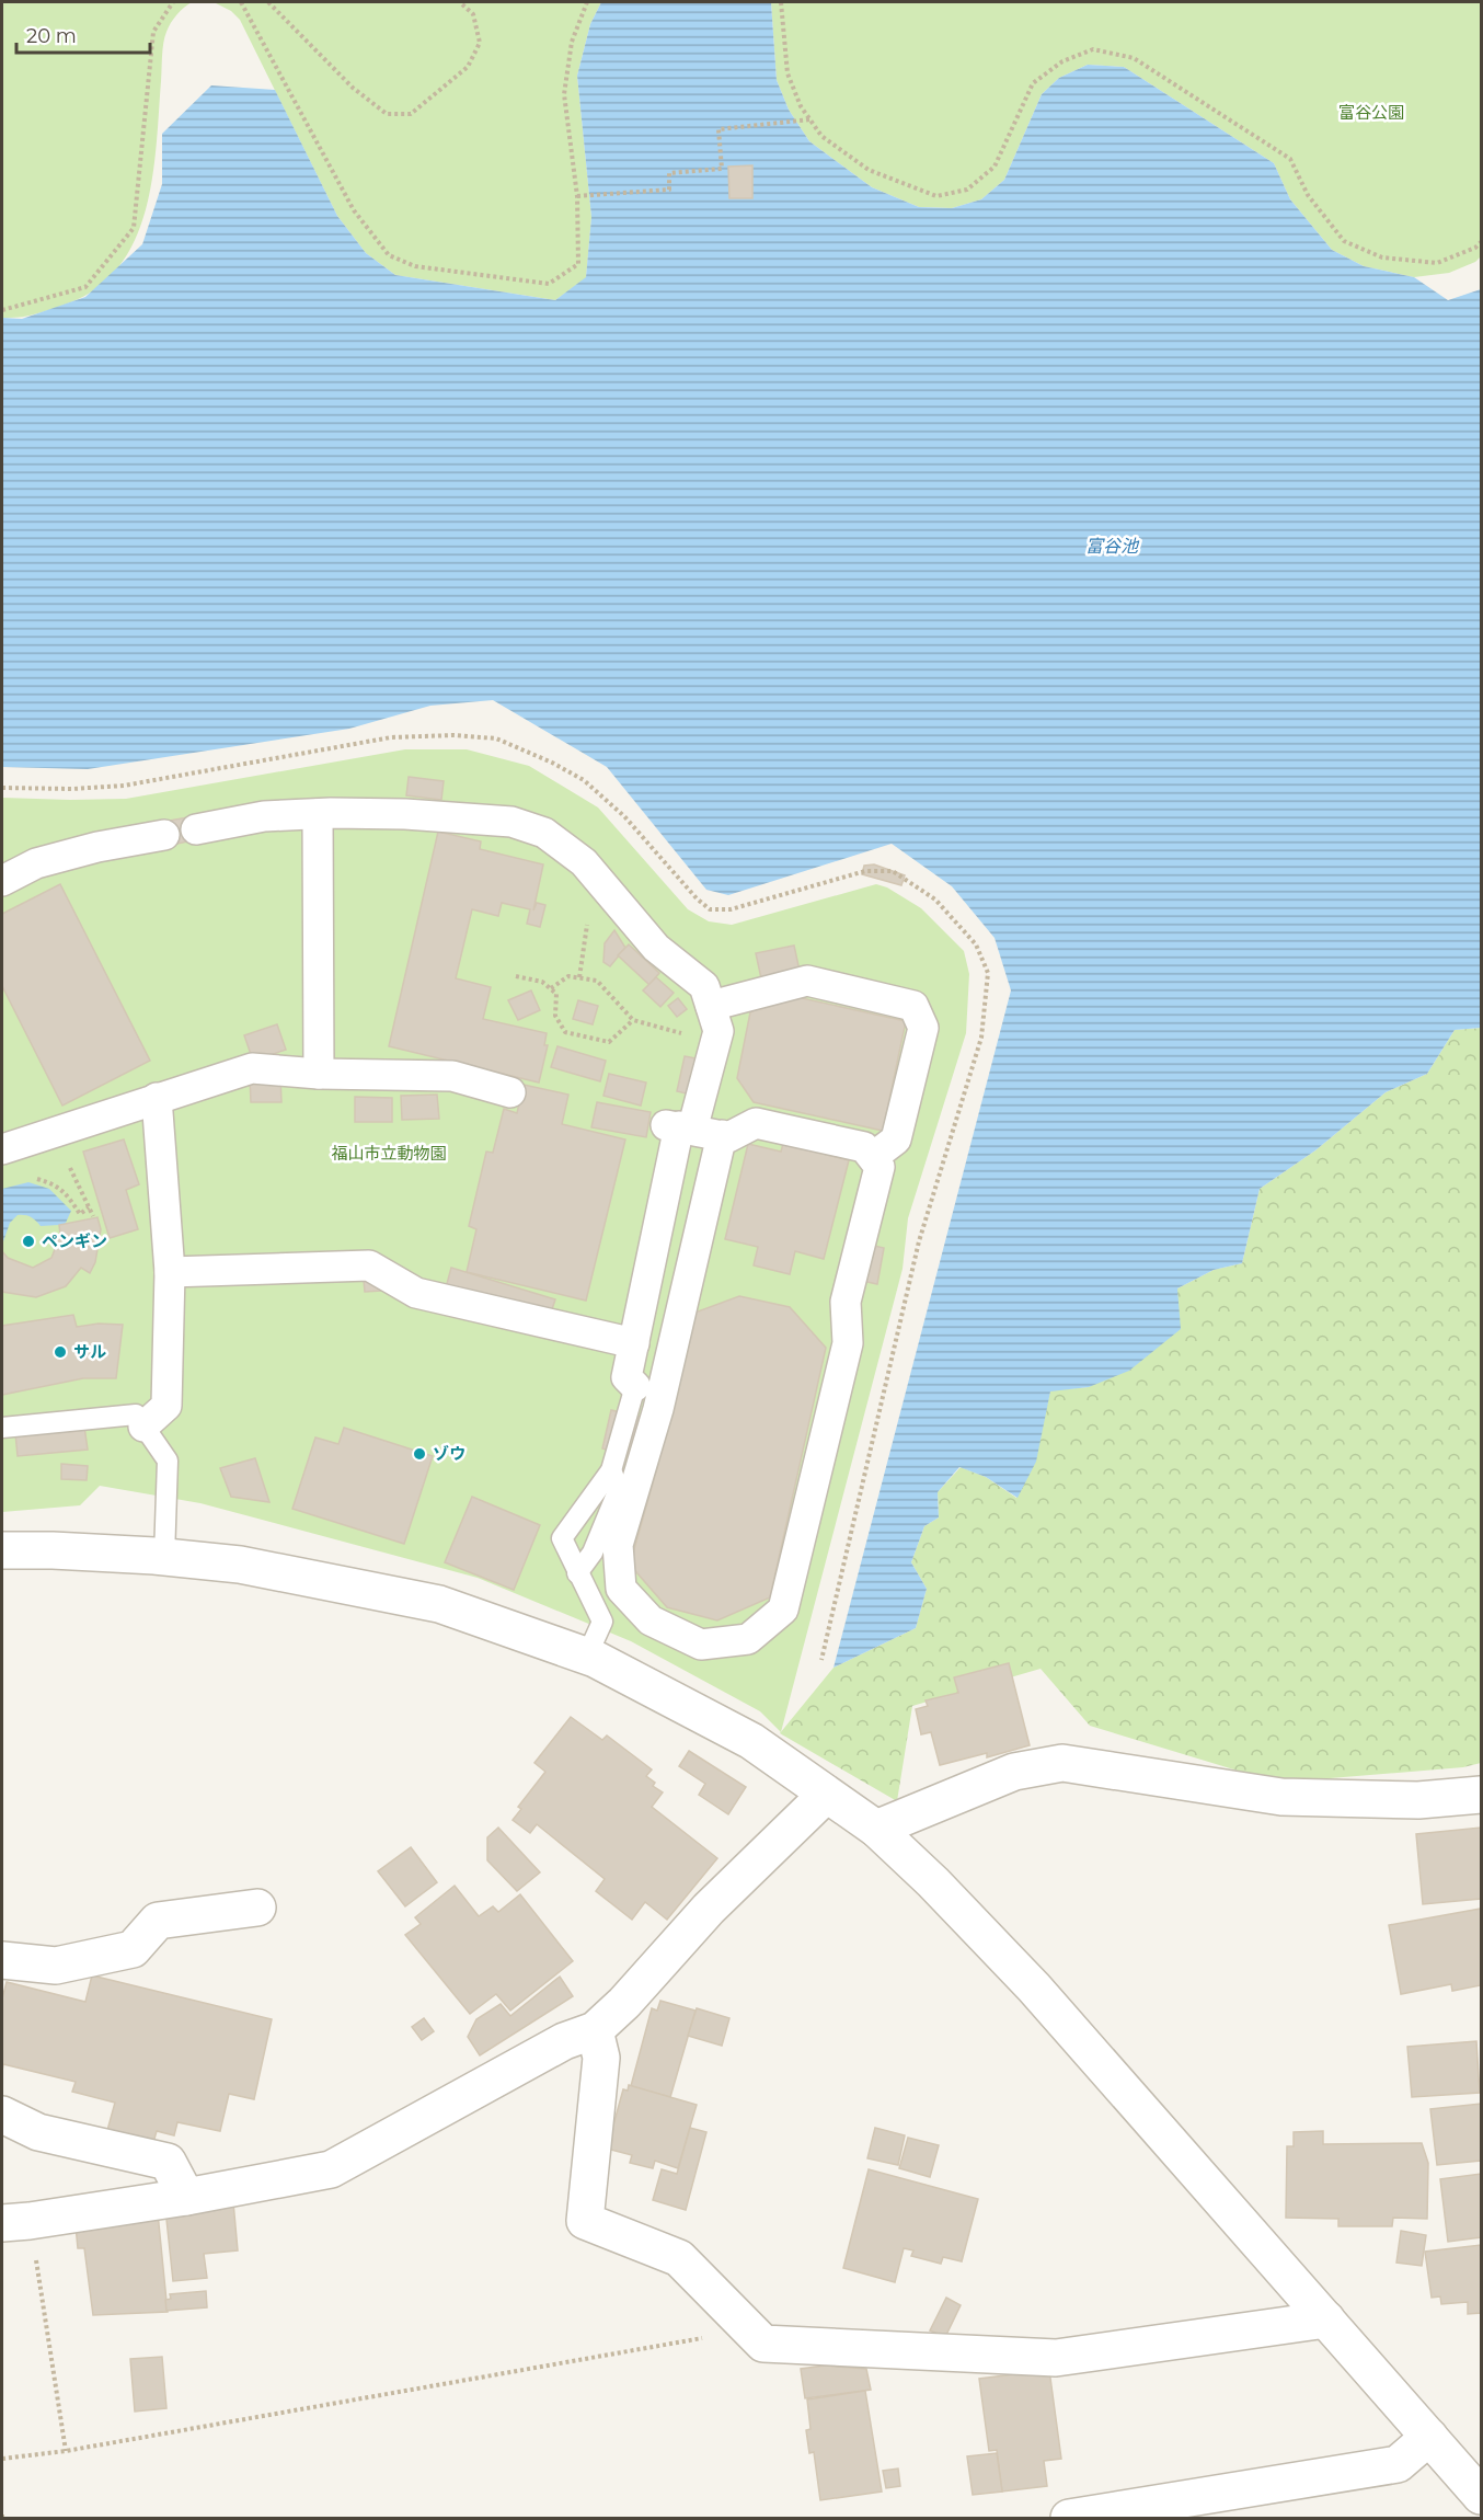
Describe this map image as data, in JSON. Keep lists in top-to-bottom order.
{
  "water": ["富谷池"],
  "parks": ["富谷公園", "福山市立動物園"],
  "places": ["ペンギン", "サル", "ゾウ"],
  "scale_bar": "20 m"
}
